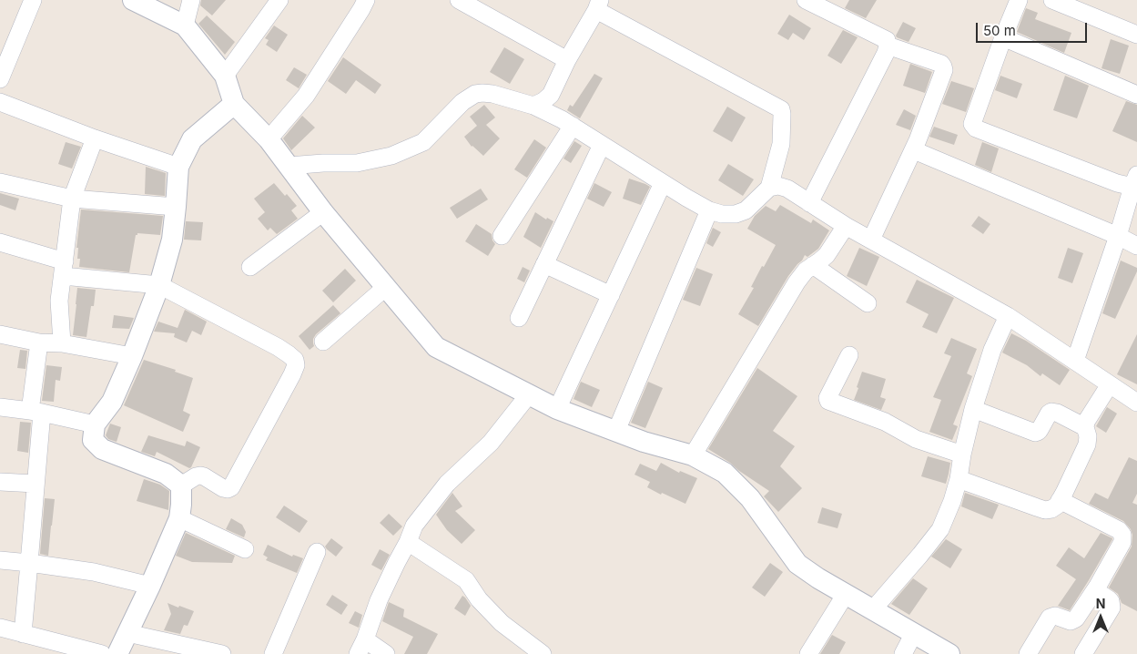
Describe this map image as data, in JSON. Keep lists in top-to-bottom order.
{
  "scale_bar": "50 m",
  "north": "top"
}
